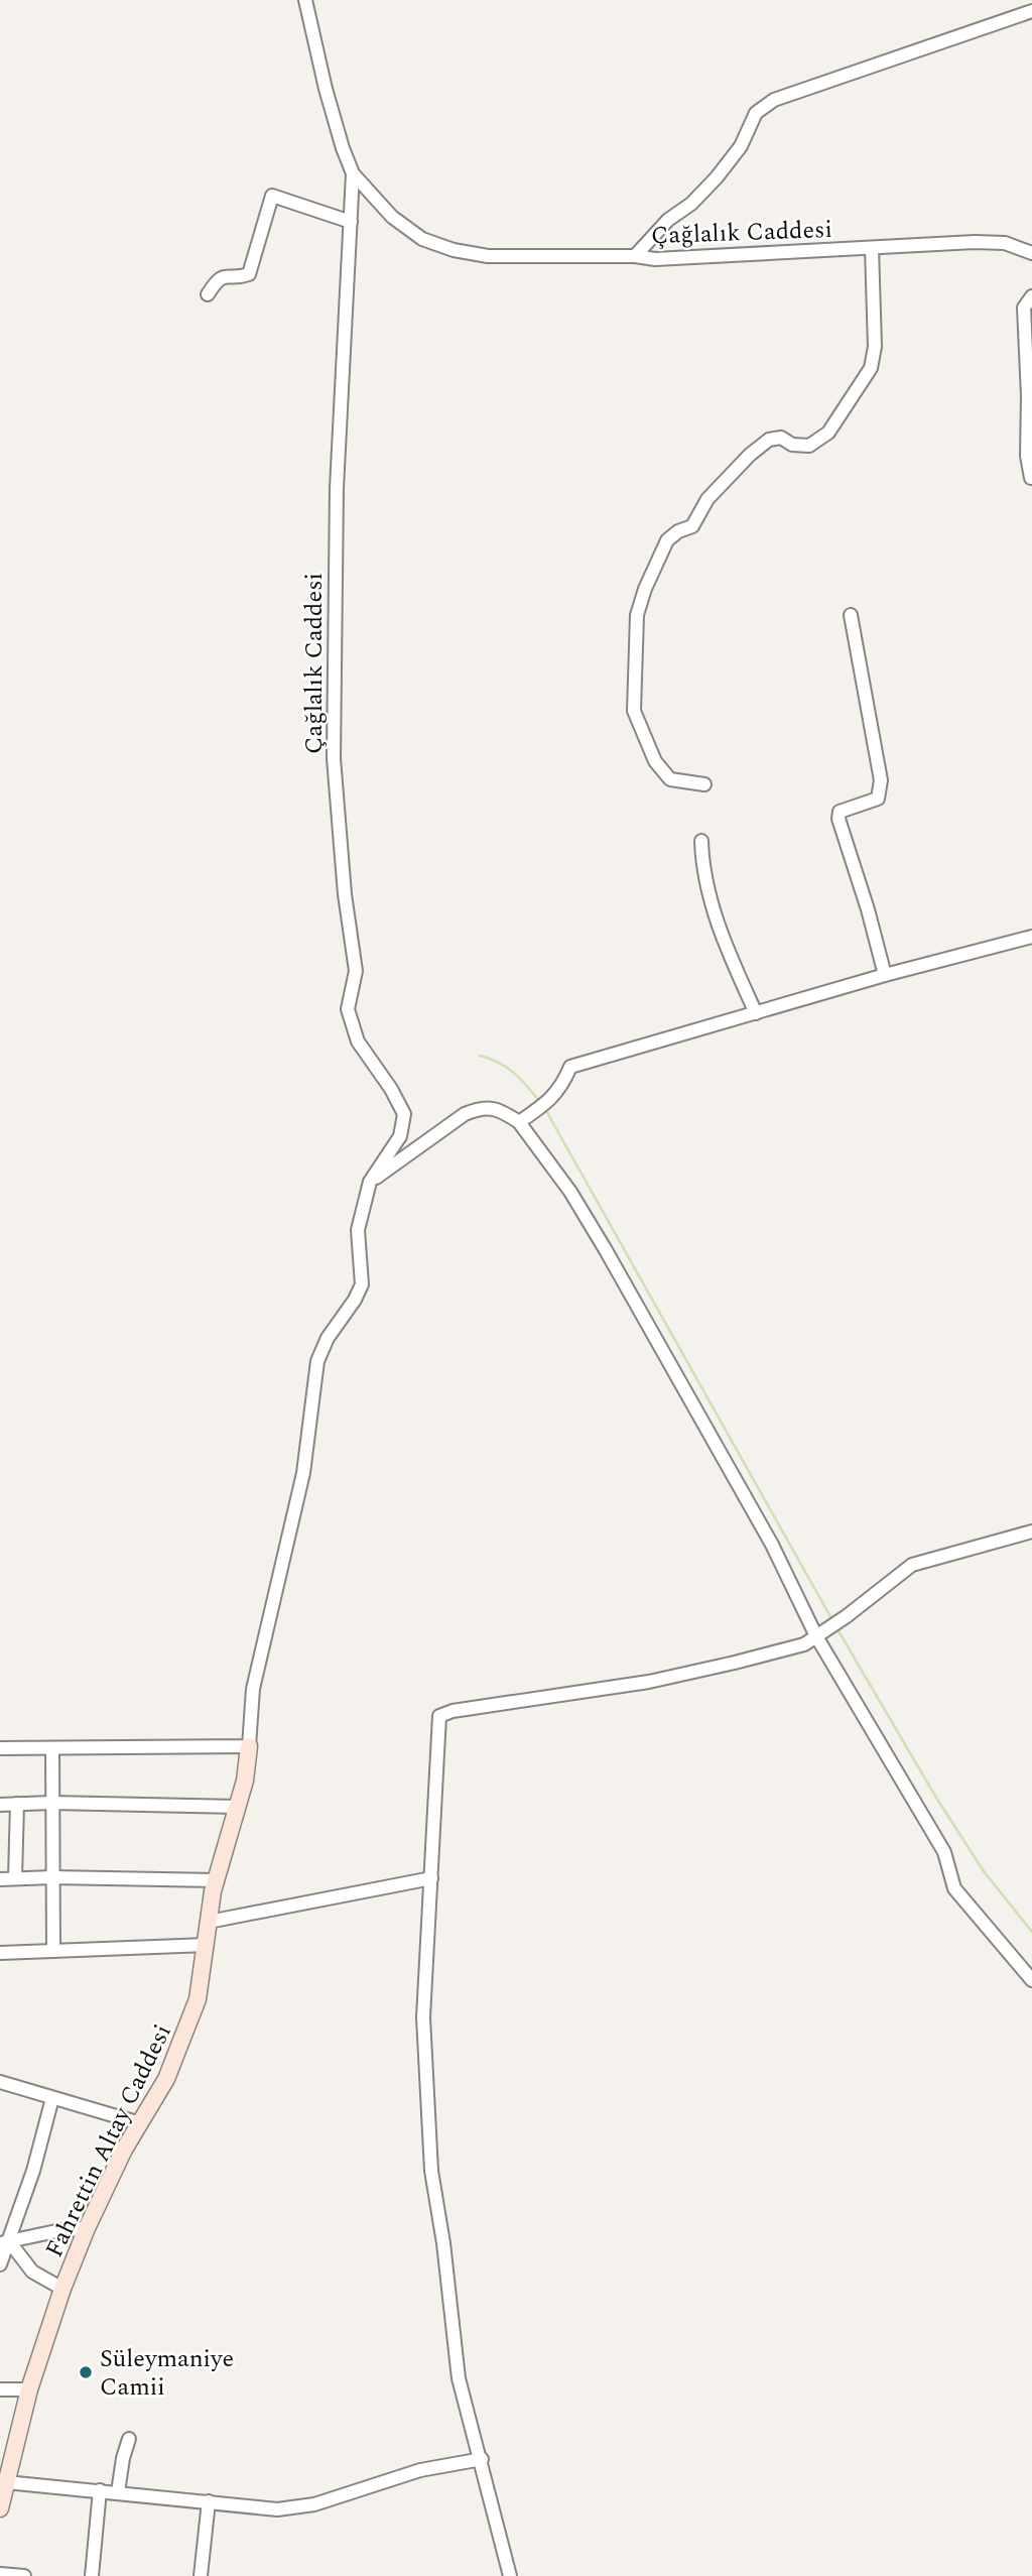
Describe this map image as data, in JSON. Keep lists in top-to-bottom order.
{
  "streets": {
    "street": ["Çağlalık Caddesi", "Fahrettin Altay Caddesi"]
  },
  "places": ["Süleymaniye Camii"]
}
